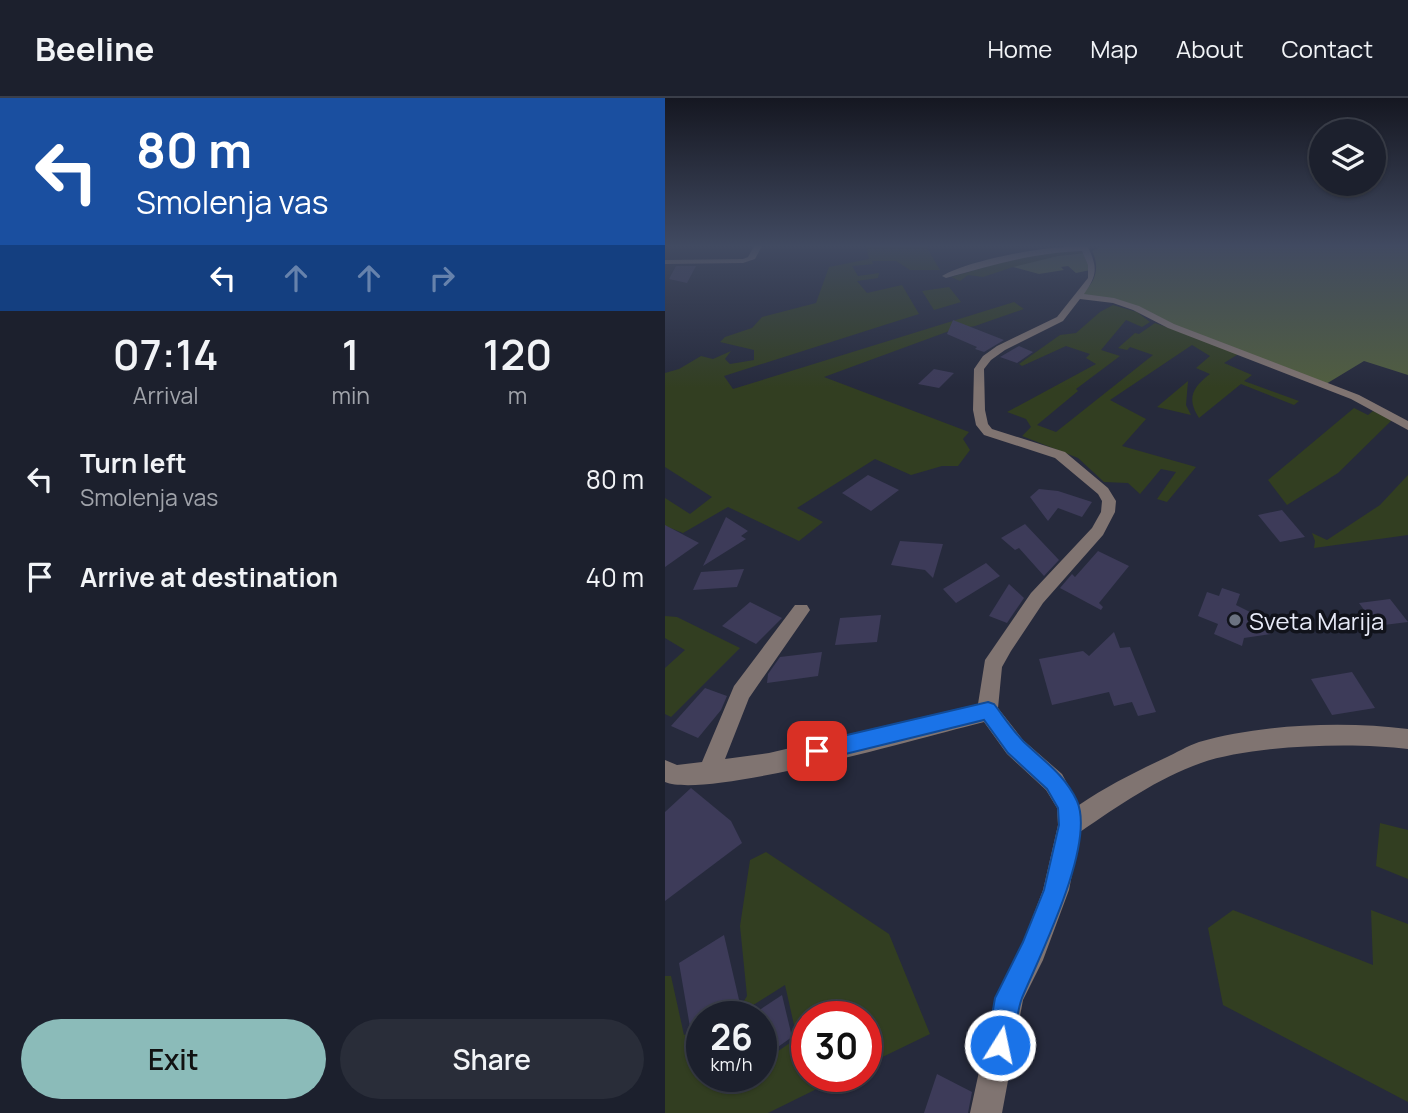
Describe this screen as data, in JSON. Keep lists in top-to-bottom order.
{
  "places": ["Sveta Marija"],
  "page": {
    "header": "Beeline",
    "nav": [
      "Home",
      "Map",
      "About",
      "Contact"
    ],
    "turn": ["80 m", "Smolenja vas"],
    "eta": [
      "07:14",
      "Arrival",
      "1",
      "min",
      "120",
      "m"
    ],
    "list": [
      {
        "name": "Turn left",
        "note": "Smolenja vas",
        "value": "80 m"
      },
      {
        "name": "Arrive at destination",
        "value": "40 m"
      }
    ],
    "speed": "26 km/h",
    "limit": "30",
    "buttons": ["Exit", "Share"]
  }
}
